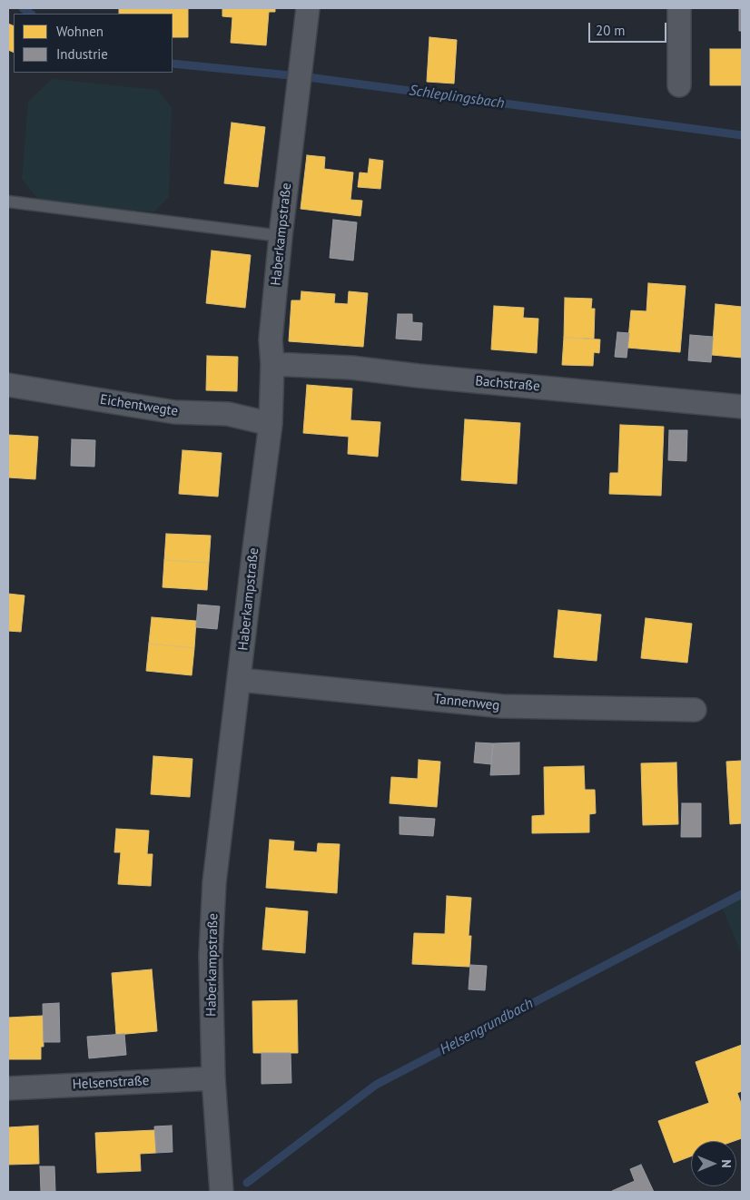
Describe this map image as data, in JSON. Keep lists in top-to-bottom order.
{
  "streets": {
    "street": [
      "Haberkampstraße",
      "Bachstraße",
      "Eichentwegte",
      "Tannenweg",
      "Helsenstraße"
    ]
  },
  "crossings": [
    ["Haberkampstraße", "Bachstraße"],
    ["Haberkampstraße", "Eichentwegte"],
    ["Haberkampstraße", "Tannenweg"],
    ["Haberkampstraße", "Helsenstraße"]
  ],
  "water": ["Schleplingsbach", "Helsengrundbach"],
  "legend": ["Wohnen", "Industrie"],
  "scale_bar": "20 m",
  "north": "right"
}
